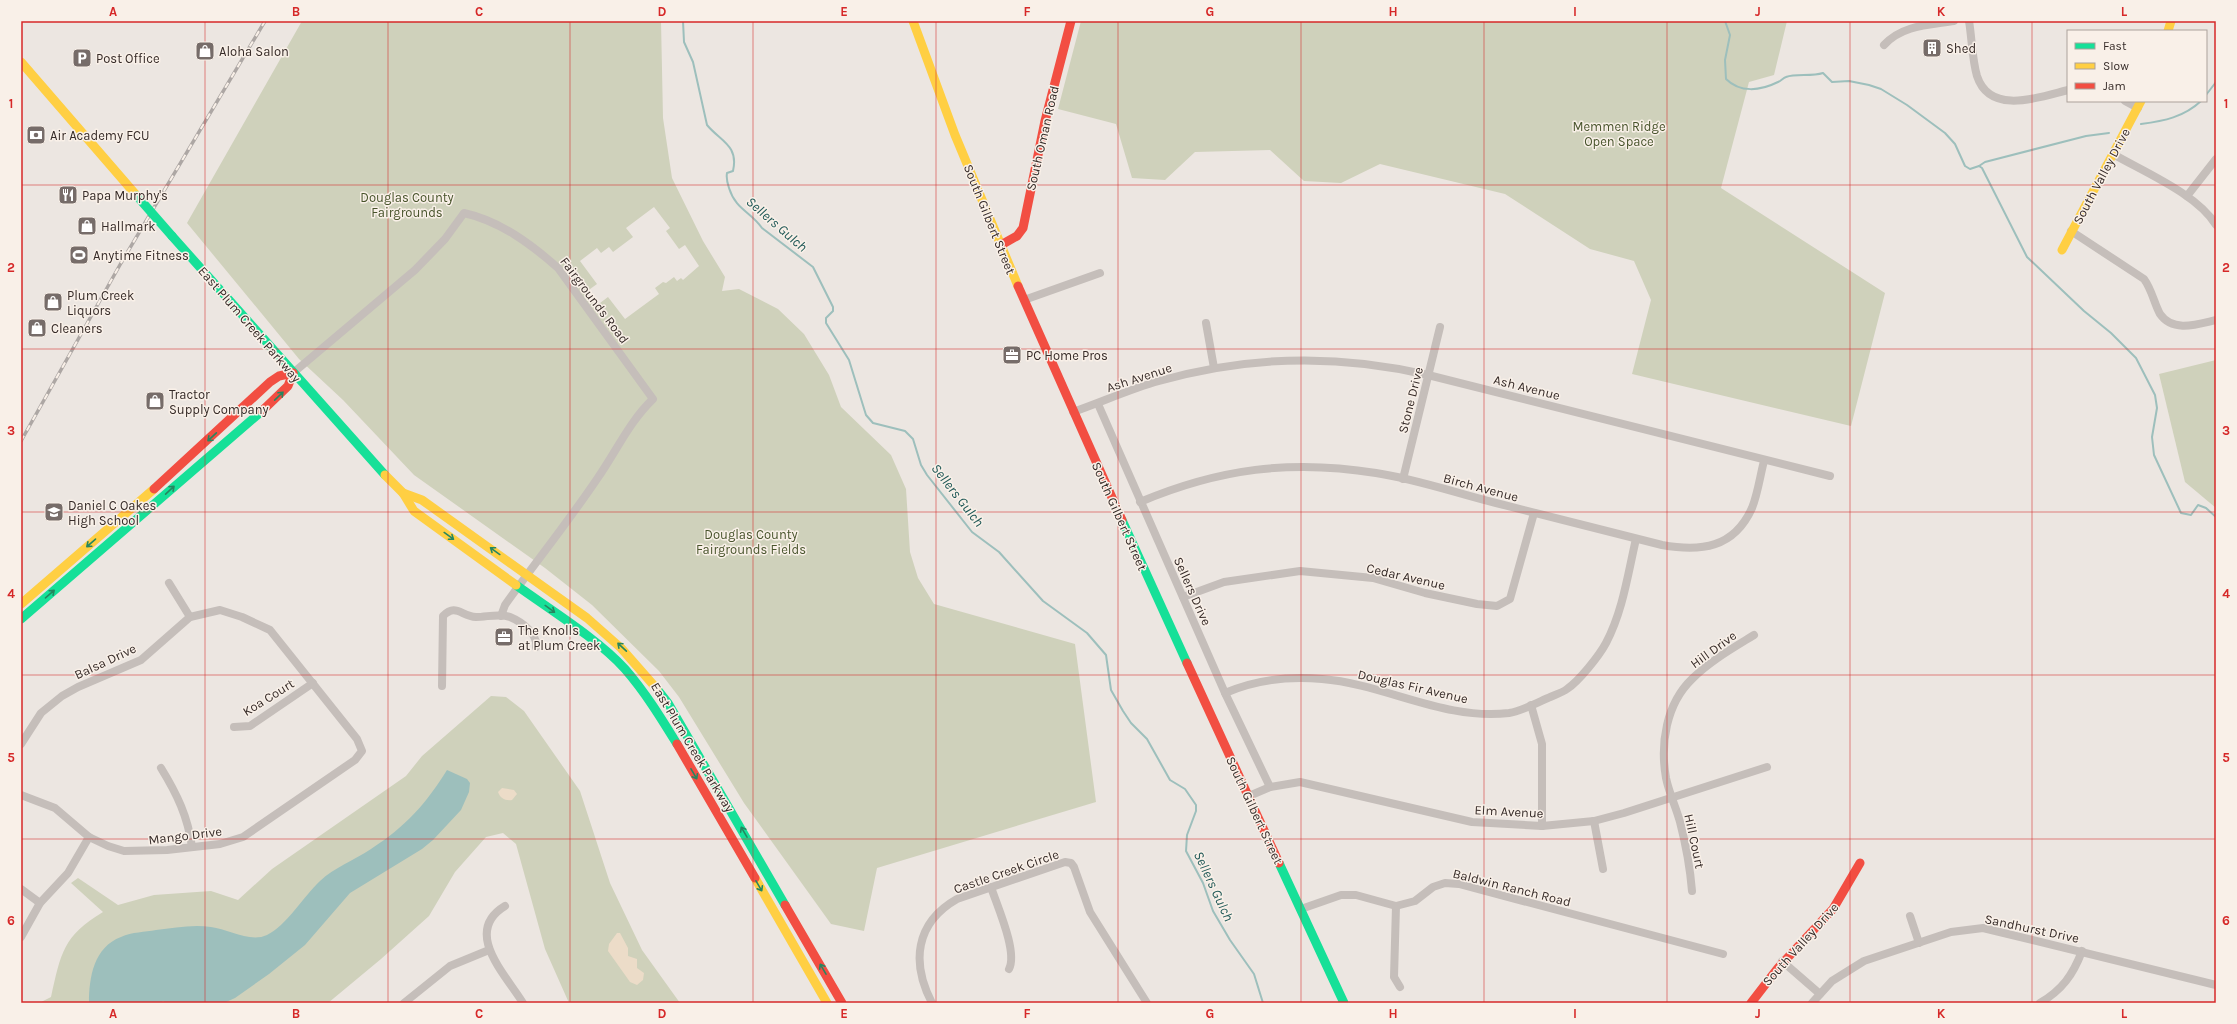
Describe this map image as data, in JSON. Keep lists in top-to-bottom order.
{
  "streets": {
    "street": [
      "South Oman Road",
      "South Valley Drive",
      "South Gilbert Street",
      "Fairgrounds Road",
      "East Plum Creek Parkway",
      "Ash Avenue",
      "Stone Drive",
      "Birch Avenue",
      "Cedar Avenue",
      "Sellers Drive",
      "Hill Drive",
      "Balsa Drive",
      "Douglas Fir Avenue",
      "Koa Court",
      "Elm Avenue",
      "Mango Drive",
      "Hill Court",
      "Castle Creek Circle",
      "Baldwin Ranch Road",
      "Sandhurst Drive"
    ]
  },
  "crossings": [
    ["South Oman Road", "South Gilbert Street"],
    ["South Gilbert Street", "Ash Avenue"],
    ["South Gilbert Street", "Elm Avenue"],
    ["Fairgrounds Road", "East Plum Creek Parkway"],
    ["Ash Avenue", "Stone Drive"],
    ["Ash Avenue", "Birch Avenue"],
    ["Ash Avenue", "Sellers Drive"],
    ["Stone Drive", "Birch Avenue"],
    ["Birch Avenue", "Cedar Avenue"],
    ["Birch Avenue", "Sellers Drive"],
    ["Birch Avenue", "Douglas Fir Avenue"],
    ["Cedar Avenue", "Sellers Drive"],
    ["Sellers Drive", "Douglas Fir Avenue"],
    ["Sellers Drive", "Elm Avenue"],
    ["Hill Drive", "Elm Avenue"],
    ["Hill Drive", "Hill Court"],
    ["Balsa Drive", "Koa Court"],
    ["Balsa Drive", "Mango Drive"],
    ["Elm Avenue", "Hill Court"]
  ],
  "water": ["Sellers Gulch"],
  "parks": ["Memmen Ridge Open Space", "Douglas County Fairgrounds", "Douglas County Fairgrounds Fields"],
  "places": {
    "building": ["Shed"],
    "shop": [
      "Aloha Salon",
      "Hallmark",
      "Plum Creek Liquors",
      "Cleaners",
      "Tractor Supply Company"
    ],
    "parking": ["Post Office"],
    "bank": ["Air Academy FCU"],
    "restaurant": ["Papa Murphy's"],
    "sports": ["Anytime Fitness"],
    "office": ["PC Home Pros", "The Knolls at Plum Creek"],
    "school or university": ["Daniel C Oakes High School"]
  },
  "legend": ["Fast", "Slow", "Jam"],
  "grid": {
    "columns": [
      "A",
      "B",
      "C",
      "D",
      "E",
      "F",
      "G",
      "H",
      "I",
      "J",
      "K",
      "L"
    ],
    "rows": [
      "1",
      "2",
      "3",
      "4",
      "5",
      "6"
    ]
  }
}
